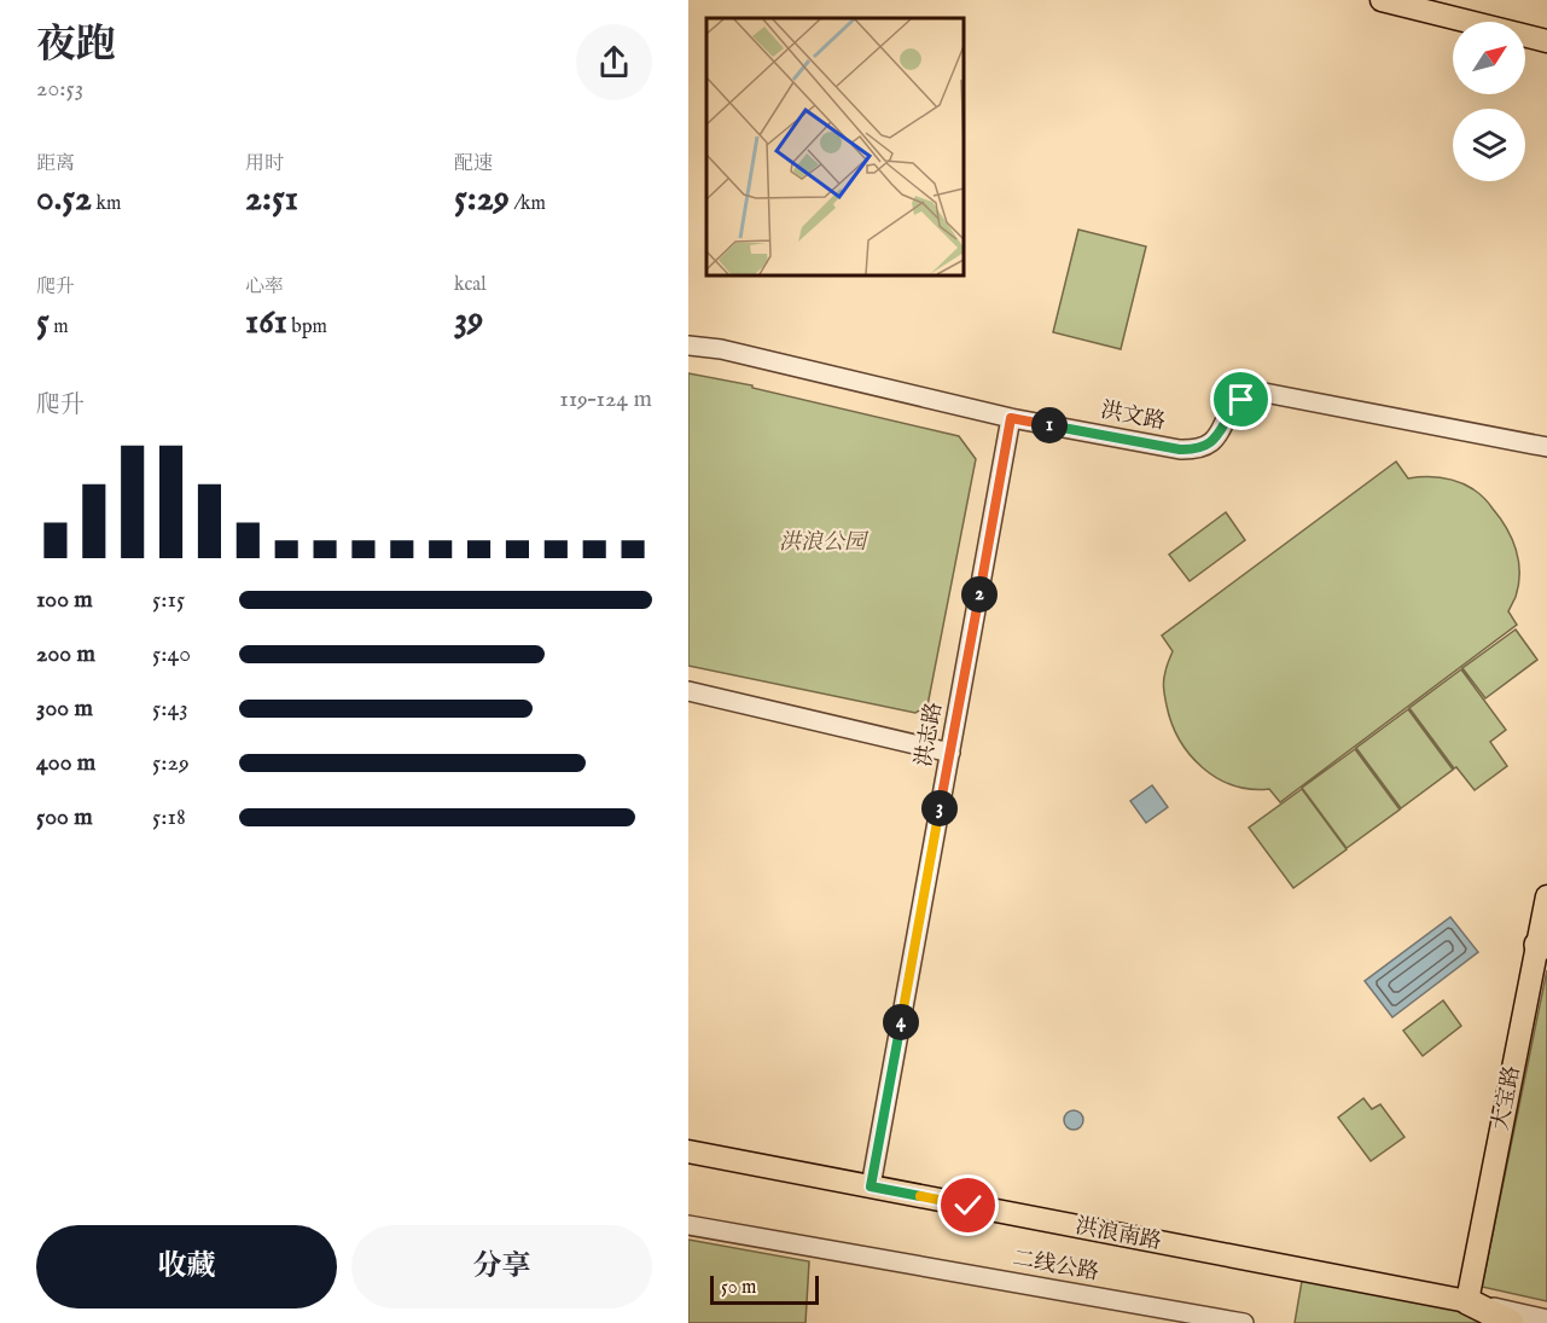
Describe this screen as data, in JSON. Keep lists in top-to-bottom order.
{
  "streets": {
    "main road": ["大宝路", "洪浪南路"],
    "street": ["洪文路", "洪志路", "二线公路"]
  },
  "crossings": [
    ["洪文路", "洪志路"],
    ["洪志路", "洪浪南路"],
    ["大宝路", "洪浪南路"]
  ],
  "parks": ["洪浪公园"],
  "scale_bar": "50 m",
  "north": "top right",
  "page": {
    "heading": ["夜跑", "20:53"],
    "stats": [
      ["距离", "0.52 km"],
      ["用时", "2:51"],
      ["配速", "5:29 /km"],
      ["爬升", "5 m"],
      ["心率", "161 bpm"],
      ["kcal", "39"]
    ],
    "chart": ["爬升", "119–124 m"],
    "pins": [
      "1",
      "2",
      "3",
      "4"
    ],
    "list": [
      {
        "name": "100 m",
        "note": "5:15"
      },
      {
        "name": "200 m",
        "note": "5:40"
      },
      {
        "name": "300 m",
        "note": "5:43"
      },
      {
        "name": "400 m",
        "note": "5:29"
      },
      {
        "name": "500 m",
        "note": "5:18"
      }
    ],
    "buttons": ["收藏", "分享"],
    "scale": "50 m"
  }
}
